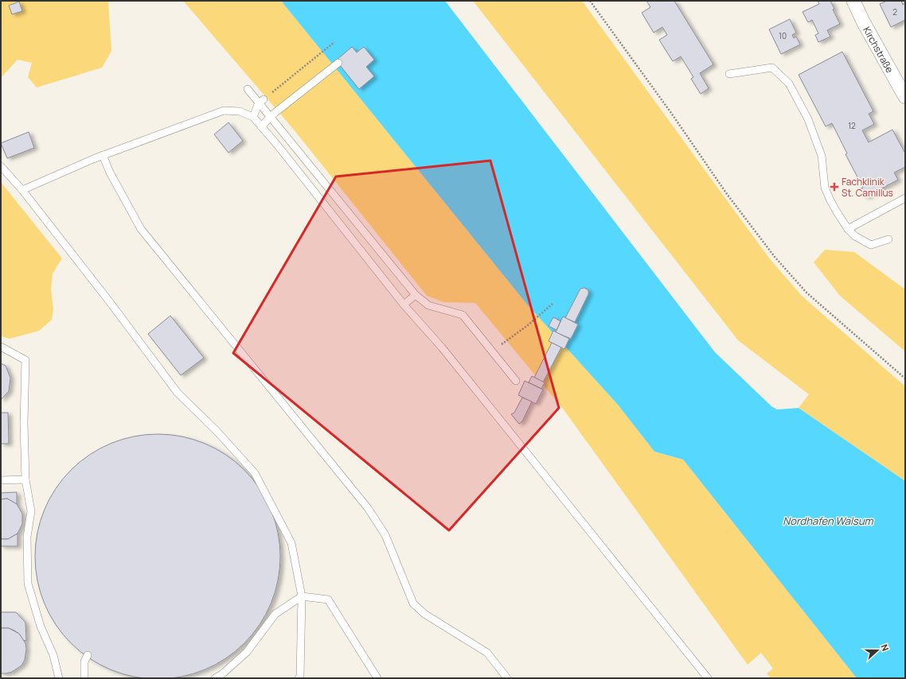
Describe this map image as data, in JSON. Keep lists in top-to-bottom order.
{
  "streets": {
    "street": ["Kirchstraße"]
  },
  "water": ["Nordhafen Walsum"],
  "places": {
    "health": ["Fachklinik St. Camillus"]
  },
  "house_numbers": ["2", "10", "12"],
  "north": "right"
}
